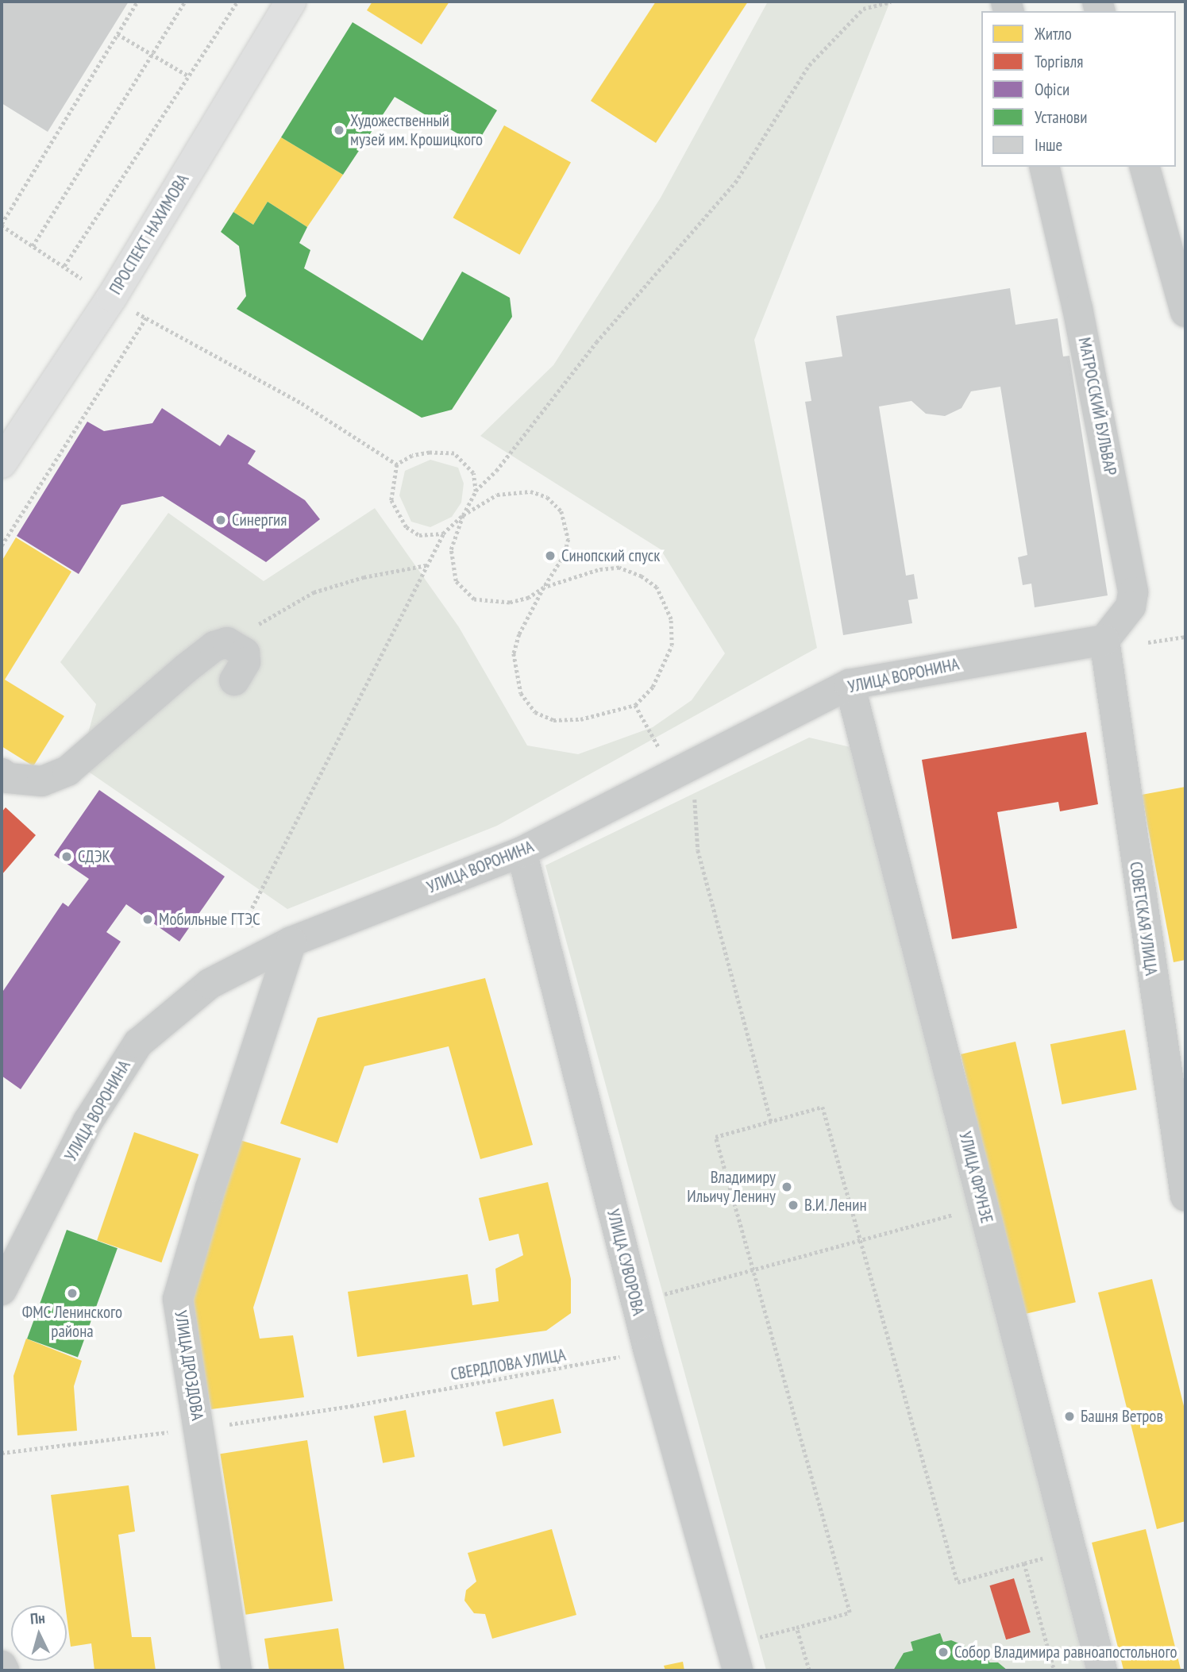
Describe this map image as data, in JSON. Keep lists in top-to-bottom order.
{
  "streets": {
    "main road": ["ПРОСПЕКТ НАХИМОВА"],
    "street": [
      "МАТРОССКИЙ БУЛЬВАР",
      "УЛИЦА ВОРОНИНА",
      "СОВЕТСКАЯ УЛИЦА",
      "УЛИЦА ФРУНЗЕ",
      "УЛИЦА СУВОРОВА",
      "УЛИЦА ДРОЗДОВА"
    ],
    "path": ["СВЕРДЛОВА УЛИЦА"]
  },
  "crossings": [
    ["МАТРОССКИЙ БУЛЬВАР", "УЛИЦА ВОРОНИНА"],
    ["МАТРОССКИЙ БУЛЬВАР", "СОВЕТСКАЯ УЛИЦА"],
    ["УЛИЦА ВОРОНИНА", "СОВЕТСКАЯ УЛИЦА"],
    ["УЛИЦА ВОРОНИНА", "УЛИЦА ФРУНЗЕ"],
    ["УЛИЦА ВОРОНИНА", "УЛИЦА СУВОРОВА"],
    ["УЛИЦА ВОРОНИНА", "УЛИЦА ДРОЗДОВА"],
    ["УЛИЦА СУВОРОВА", "СВЕРДЛОВА УЛИЦА"]
  ],
  "places": [
    "Художественный музей им. Крошицкого",
    "Синергия",
    "Синопский спуск",
    "СДЭК",
    "Мобильные ГТЭС",
    "Владимиру Ильичу Ленину",
    "В.И. Ленин",
    "ФМС Ленинского района",
    "Башня Ветров",
    "Собор Владимира равноапостольного"
  ],
  "legend": [
    "Житло",
    "Торгівля",
    "Офіси",
    "Установи",
    "Інше"
  ],
  "north": "top"
}
